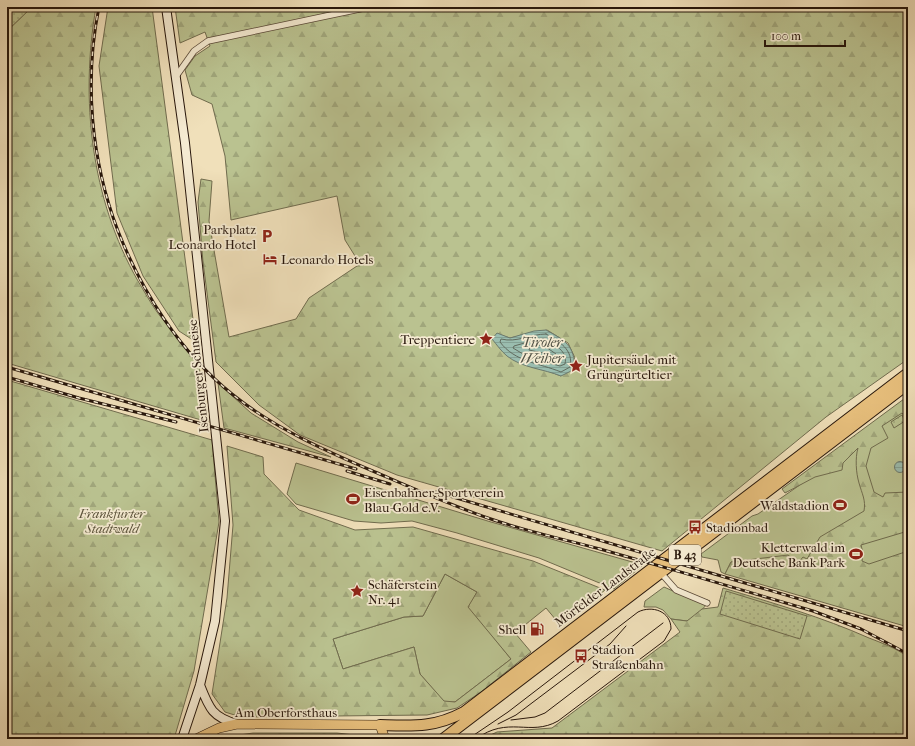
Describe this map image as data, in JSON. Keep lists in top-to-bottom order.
{
  "streets": {
    "highway": ["B 43", "Mörfelder Landstraße"],
    "main road": ["Isenburger Schneise", "Am Oberforsthaus"]
  },
  "crossings": [
    ["Mörfelder Landstraße", "Am Oberforsthaus"]
  ],
  "water": ["Tiroler Weiher"],
  "parks": ["Frankfurter Stadtwald"],
  "places": {
    "parking": ["Parkplatz Leonardo Hotel"],
    "hotel": ["Leonardo Hotels"],
    "place": ["Treppentiere", "Jupitersäule mit Grüngürteltier", "Schäferstein Nr. 41"],
    "sports": ["Eisenbahner-Sportverein Blau-Gold e.V.", "Waldstadion", "Kletterwald im Deutsche Bank Park"],
    "bus stop": ["Stadionbad", "Stadion Straßenbahn"],
    "fuel station": ["Shell"]
  },
  "scale_bar": "100 m"
}
